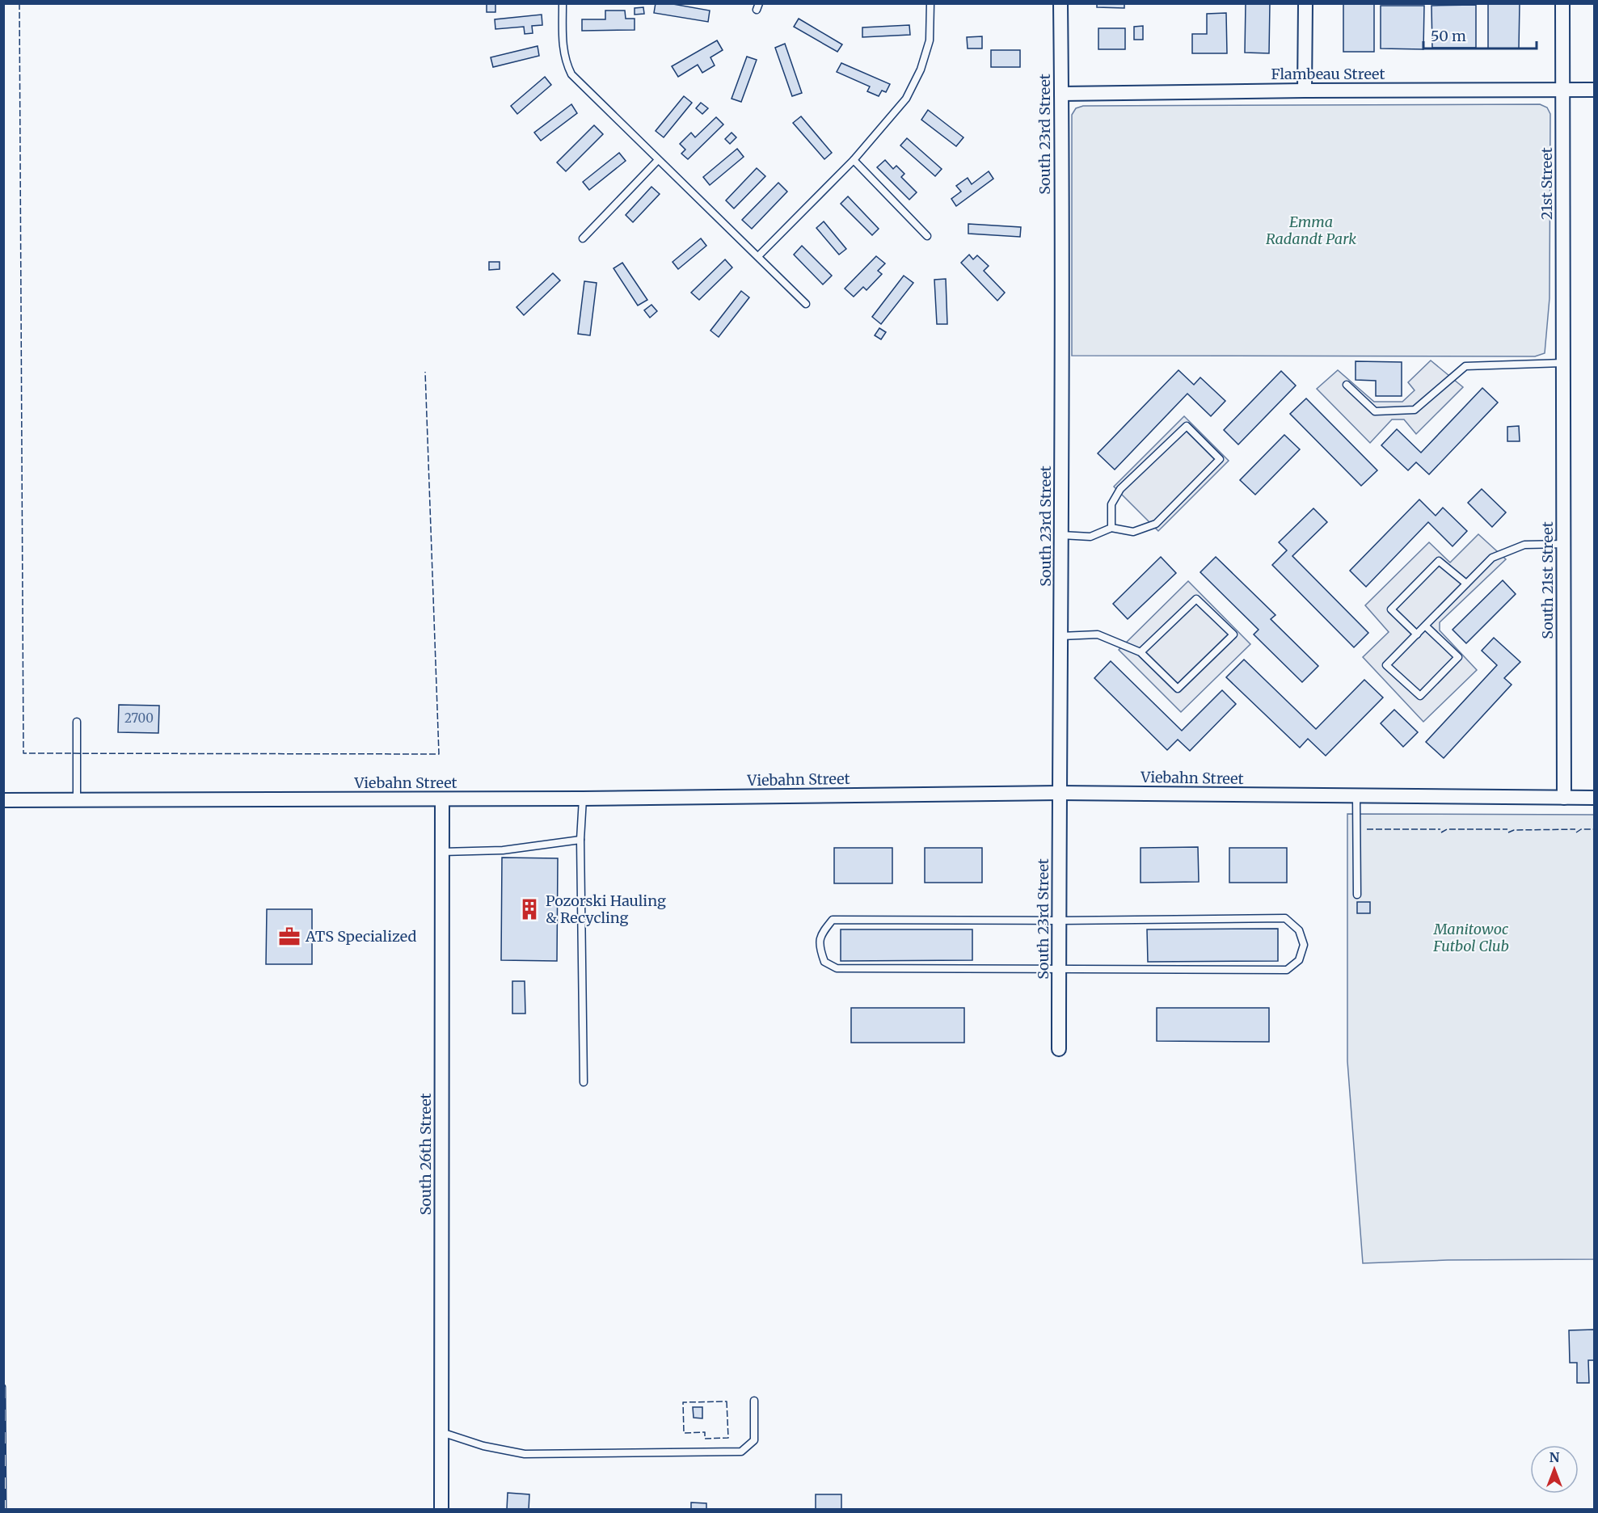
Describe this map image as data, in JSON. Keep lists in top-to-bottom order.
{
  "streets": {
    "street": [
      "Flambeau Street",
      "South 23rd Street",
      "21st Street",
      "South 21st Street",
      "Viebahn Street",
      "South 26th Street"
    ]
  },
  "crossings": [
    ["Flambeau Street", "South 23rd Street"],
    ["Flambeau Street", "21st Street"],
    ["South 23rd Street", "Viebahn Street"],
    ["21st Street", "South 21st Street"],
    ["South 21st Street", "Viebahn Street"],
    ["Viebahn Street", "South 26th Street"]
  ],
  "parks": ["Emma Radandt Park", "Manitowoc Futbol Club"],
  "places": {
    "building": ["Pozorski Hauling & Recycling"],
    "office": ["ATS Specialized"]
  },
  "house_numbers": ["2700"],
  "scale_bar": "50 m",
  "north": "top"
}
